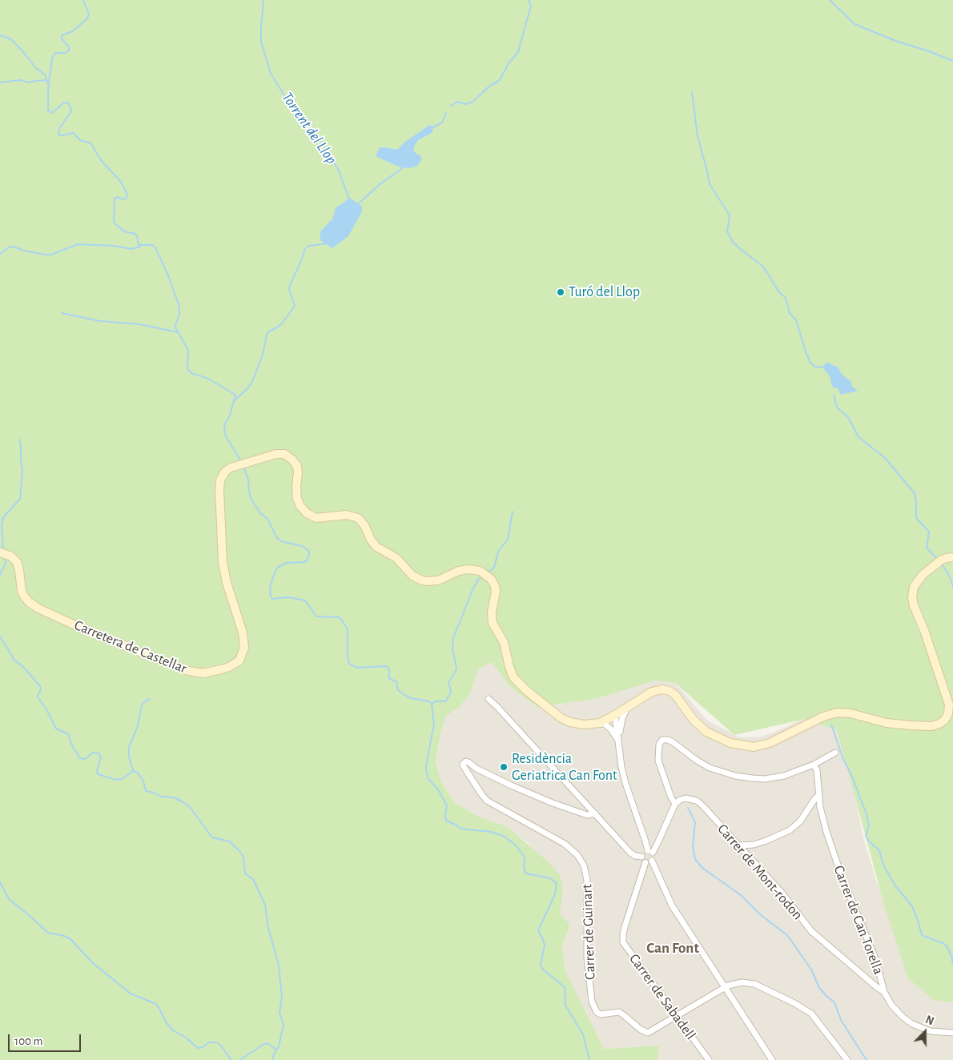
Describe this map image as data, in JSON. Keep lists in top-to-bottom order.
{
  "streets": {
    "street": [
      "Carretera de Castellar",
      "Carrer de Mont-rodon",
      "Carrer de Can Torella",
      "Carrer de Guinart",
      "Carrer de Sabadell"
    ]
  },
  "crossings": [
    ["Carrer de Mont-rodon", "Carrer de Can Torella"],
    ["Carrer de Guinart", "Carrer de Sabadell"]
  ],
  "districts": ["Can Font"],
  "water": ["Torrent del Llop"],
  "places": ["Turó del Llop", "Residència Geriatrica Can Font"],
  "scale_bar": "100 m",
  "north": "top"
}
